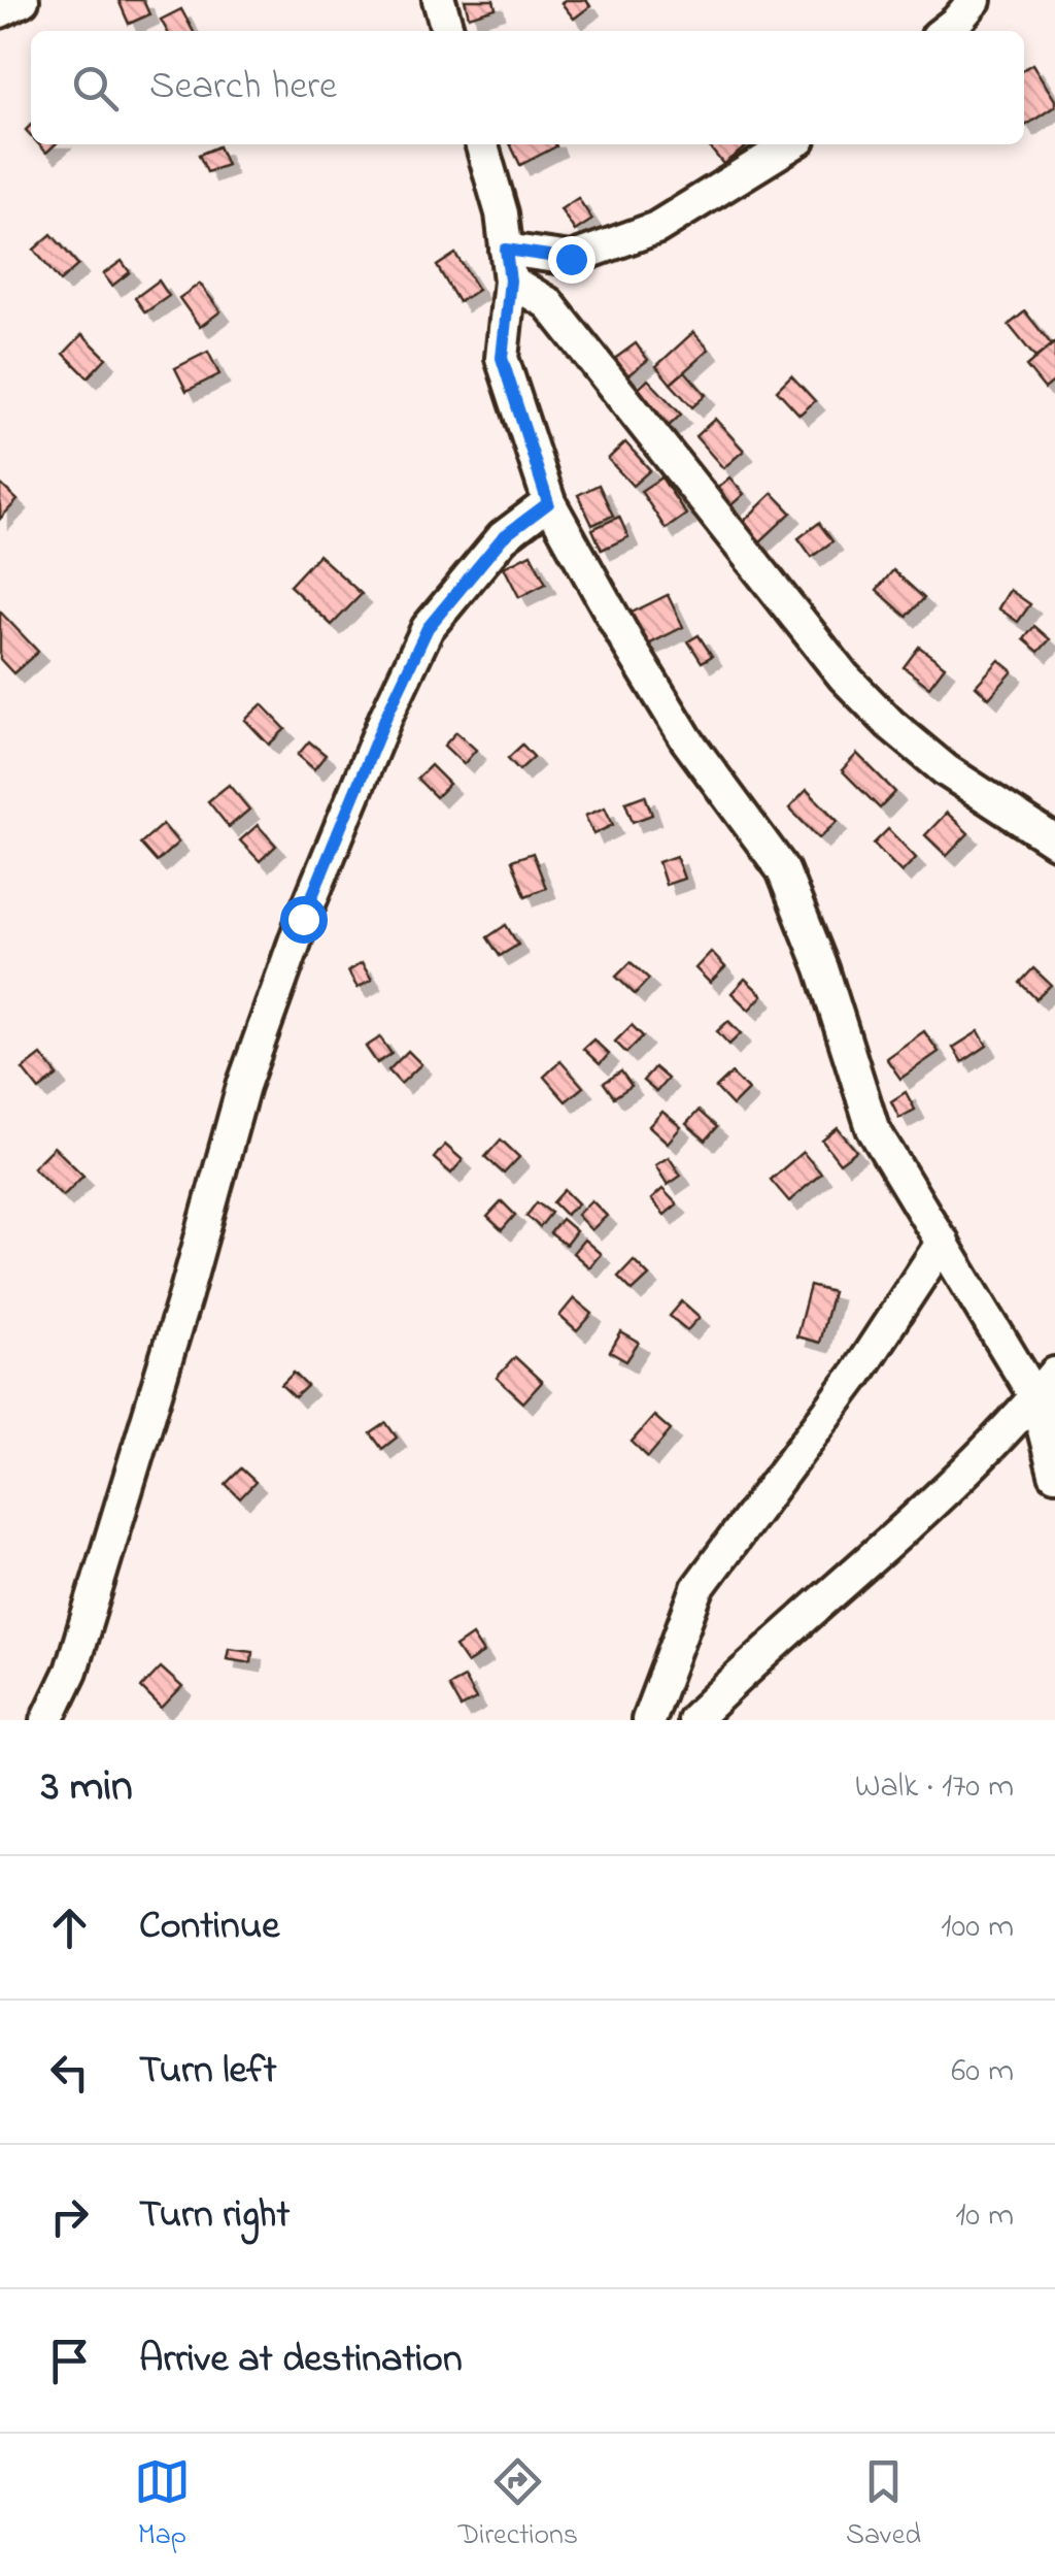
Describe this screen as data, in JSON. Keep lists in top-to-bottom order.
{
  "page": {
    "search": "Search here",
    "heading": ["3 min", "Walk · 170 m"],
    "list": [
      ["Continue", "100 m"],
      ["Turn left", "60 m"],
      ["Turn right", "10 m"],
      "Arrive at destination"
    ],
    "nav": ["Map", "Directions", "Saved"]
  }
}
